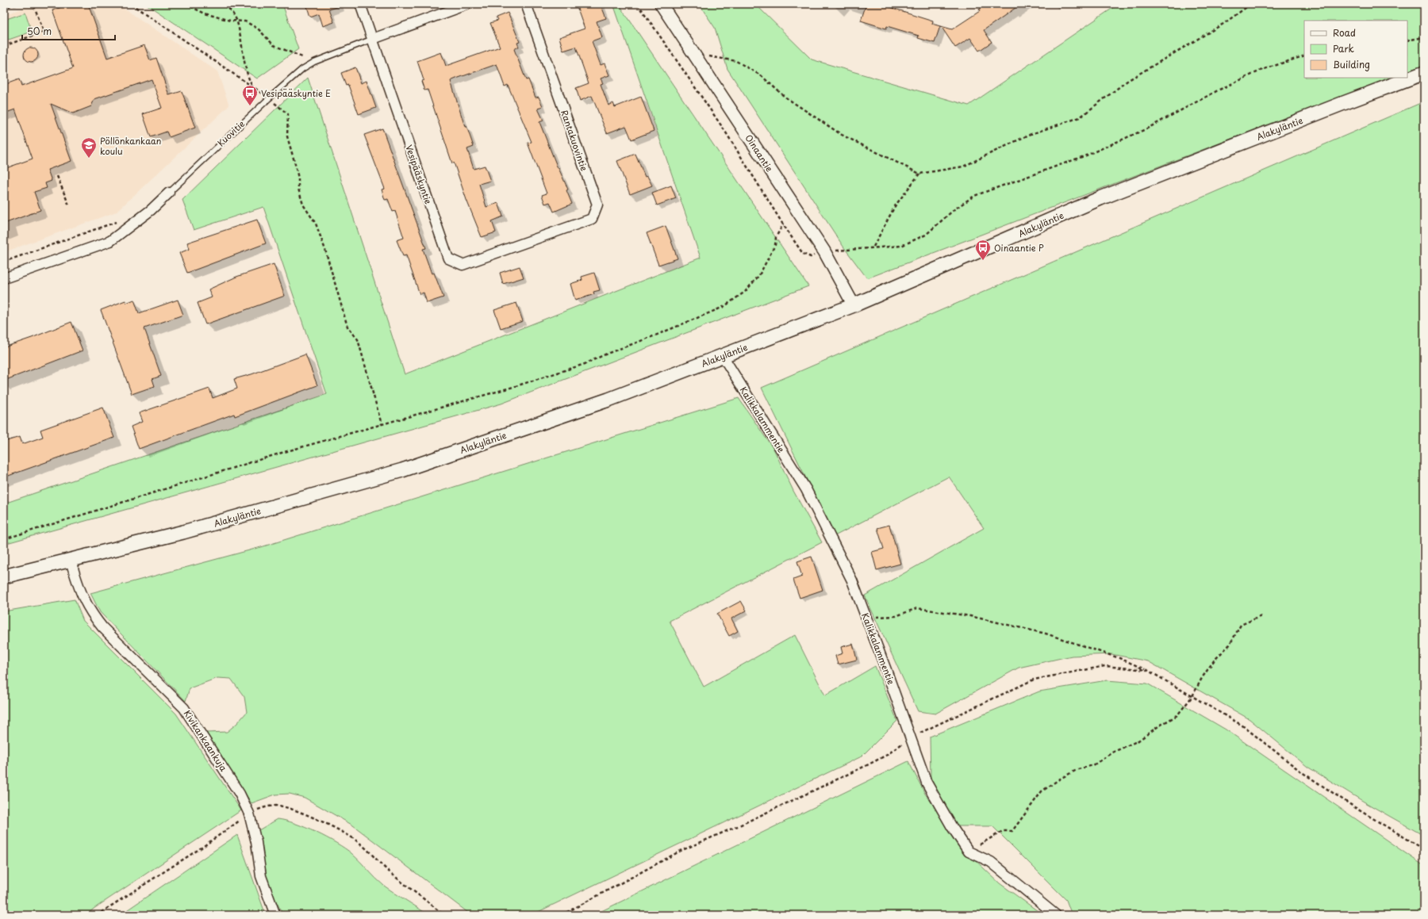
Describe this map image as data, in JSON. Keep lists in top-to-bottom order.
{
  "streets": {
    "main road": ["Alakyläntie"],
    "street": [
      "Kuovitie",
      "Rantakuovintie",
      "Oinaantie",
      "Vesipääskyntie",
      "Kalikkalammentie",
      "Kivikankaankuja"
    ]
  },
  "crossings": [
    ["Alakyläntie", "Oinaantie"],
    ["Alakyläntie", "Kalikkalammentie"],
    ["Alakyläntie", "Kivikankaankuja"],
    ["Kuovitie", "Vesipääskyntie"],
    ["Rantakuovintie", "Vesipääskyntie"]
  ],
  "places": {
    "bus stop": ["Vesipääskyntie E", "Oinaantie P"],
    "school or university": ["Pöllönkankaan koulu"]
  },
  "legend": ["Road", "Park", "Building"],
  "scale_bar": "50 m"
}
